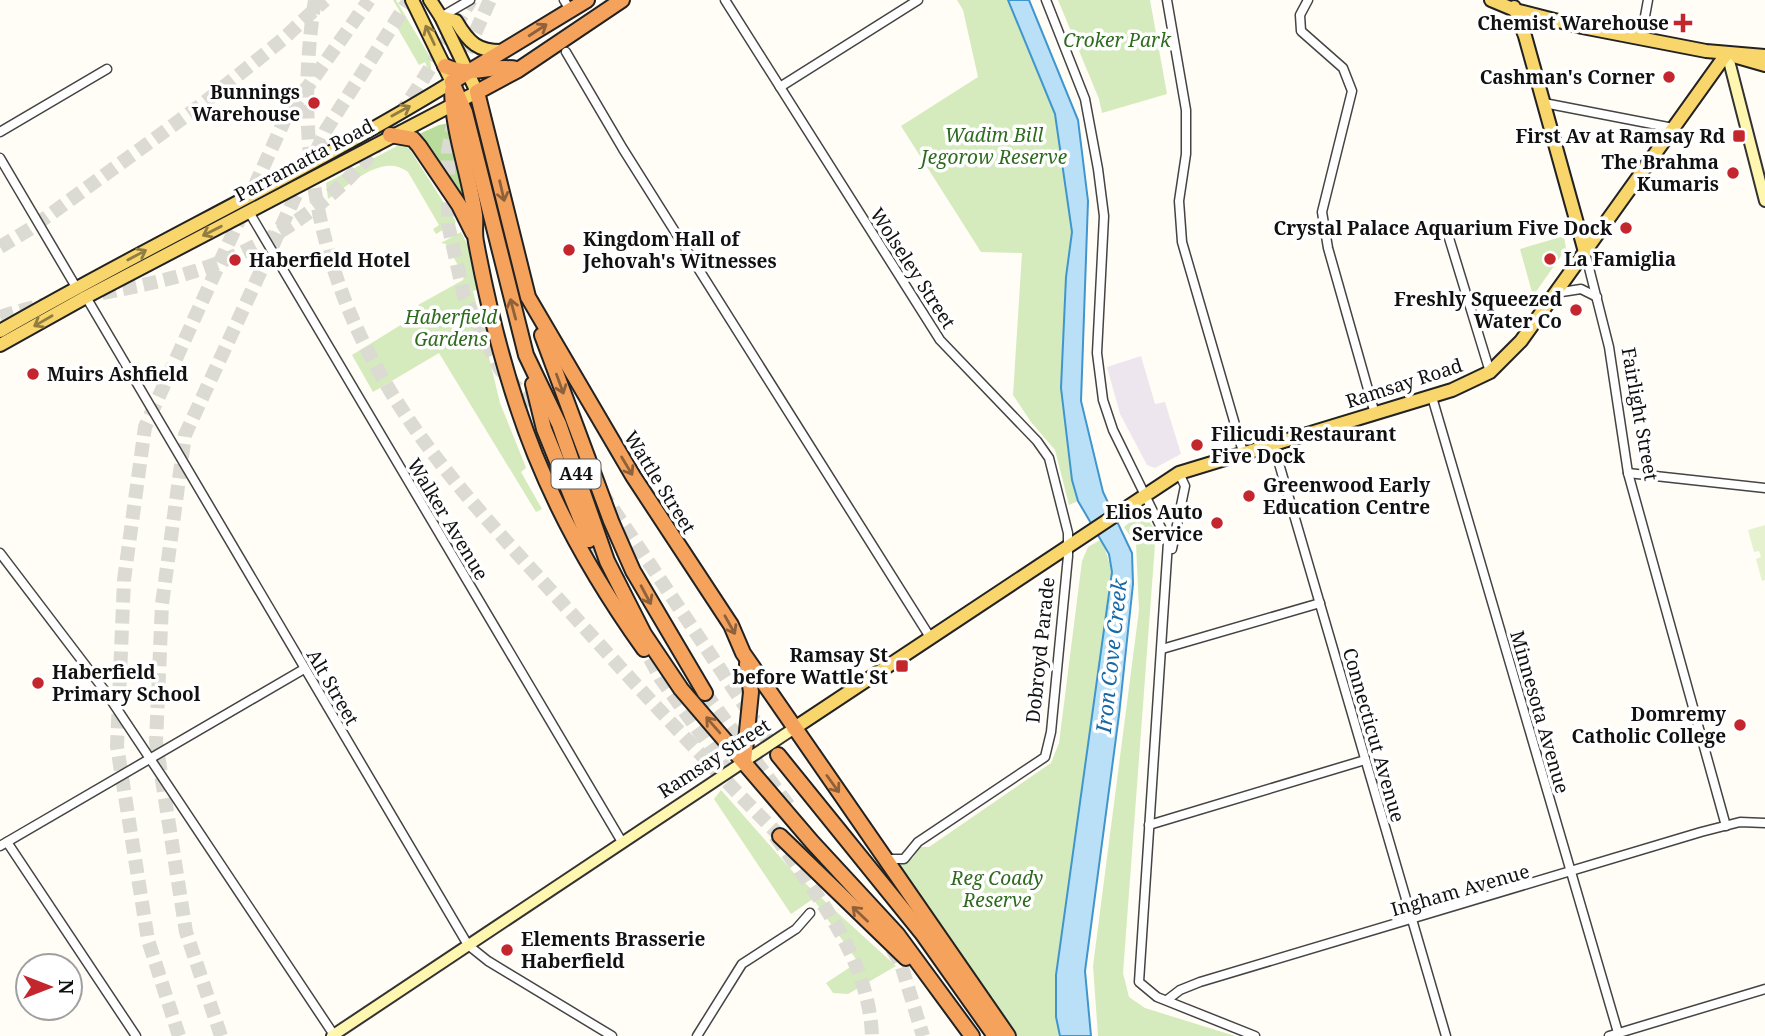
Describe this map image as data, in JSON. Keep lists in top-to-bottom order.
{
  "streets": {
    "highway": ["Parramatta Road", "A44", "Wattle Street"],
    "main road": ["Ramsay Road", "Fairlight Street", "Ramsay Street"],
    "street": [
      "Wolseley Street",
      "Walker Avenue",
      "Dobroyd Parade",
      "Alt Street",
      "Minnesota Avenue",
      "Connecticut Avenue",
      "Ingham Avenue"
    ]
  },
  "crossings": [
    ["Parramatta Road", "A44"],
    ["Parramatta Road", "Wattle Street"],
    ["Parramatta Road", "Walker Avenue"],
    ["Parramatta Road", "Alt Street"],
    ["Wolseley Street", "Dobroyd Parade"],
    ["Wolseley Street", "Ramsay Street"],
    ["Ramsay Road", "Fairlight Street"],
    ["Ramsay Road", "Minnesota Avenue"],
    ["Ramsay Road", "Connecticut Avenue"],
    ["Ramsay Road", "Ramsay Street"],
    ["Fairlight Street", "Ingham Avenue"],
    ["A44", "Wattle Street"],
    ["A44", "Dobroyd Parade"],
    ["A44", "Ramsay Street"],
    ["Wattle Street", "Dobroyd Parade"],
    ["Wattle Street", "Ramsay Street"],
    ["Walker Avenue", "Ramsay Street"],
    ["Dobroyd Parade", "Ramsay Street"],
    ["Alt Street", "Ramsay Street"],
    ["Minnesota Avenue", "Ingham Avenue"],
    ["Connecticut Avenue", "Ingham Avenue"]
  ],
  "water": ["Iron Cove Creek"],
  "parks": [
    "Croker Park",
    "Wadim Bill Jegorow Reserve",
    "Haberfield Gardens",
    "Reg Coady Reserve"
  ],
  "places": {
    "health": ["Chemist Warehouse"],
    "other": [
      "Cashman's Corner",
      "Bunnings Warehouse",
      "The Brahma Kumaris",
      "Crystal Palace Aquarium Five Dock",
      "Kingdom Hall of Jehovah's Witnesses",
      "La Famiglia",
      "Haberfield Hotel",
      "Freshly Squeezed Water Co",
      "Muirs Ashfield",
      "Filicudi Restaurant Five Dock",
      "Greenwood Early Education Centre",
      "Elios Auto Service",
      "Haberfield Primary School",
      "Domremy Catholic College",
      "Elements Brasserie Haberfield"
    ],
    "transit": ["First Av at Ramsay Rd", "Ramsay St before Wattle St"]
  },
  "north": "right"
}
